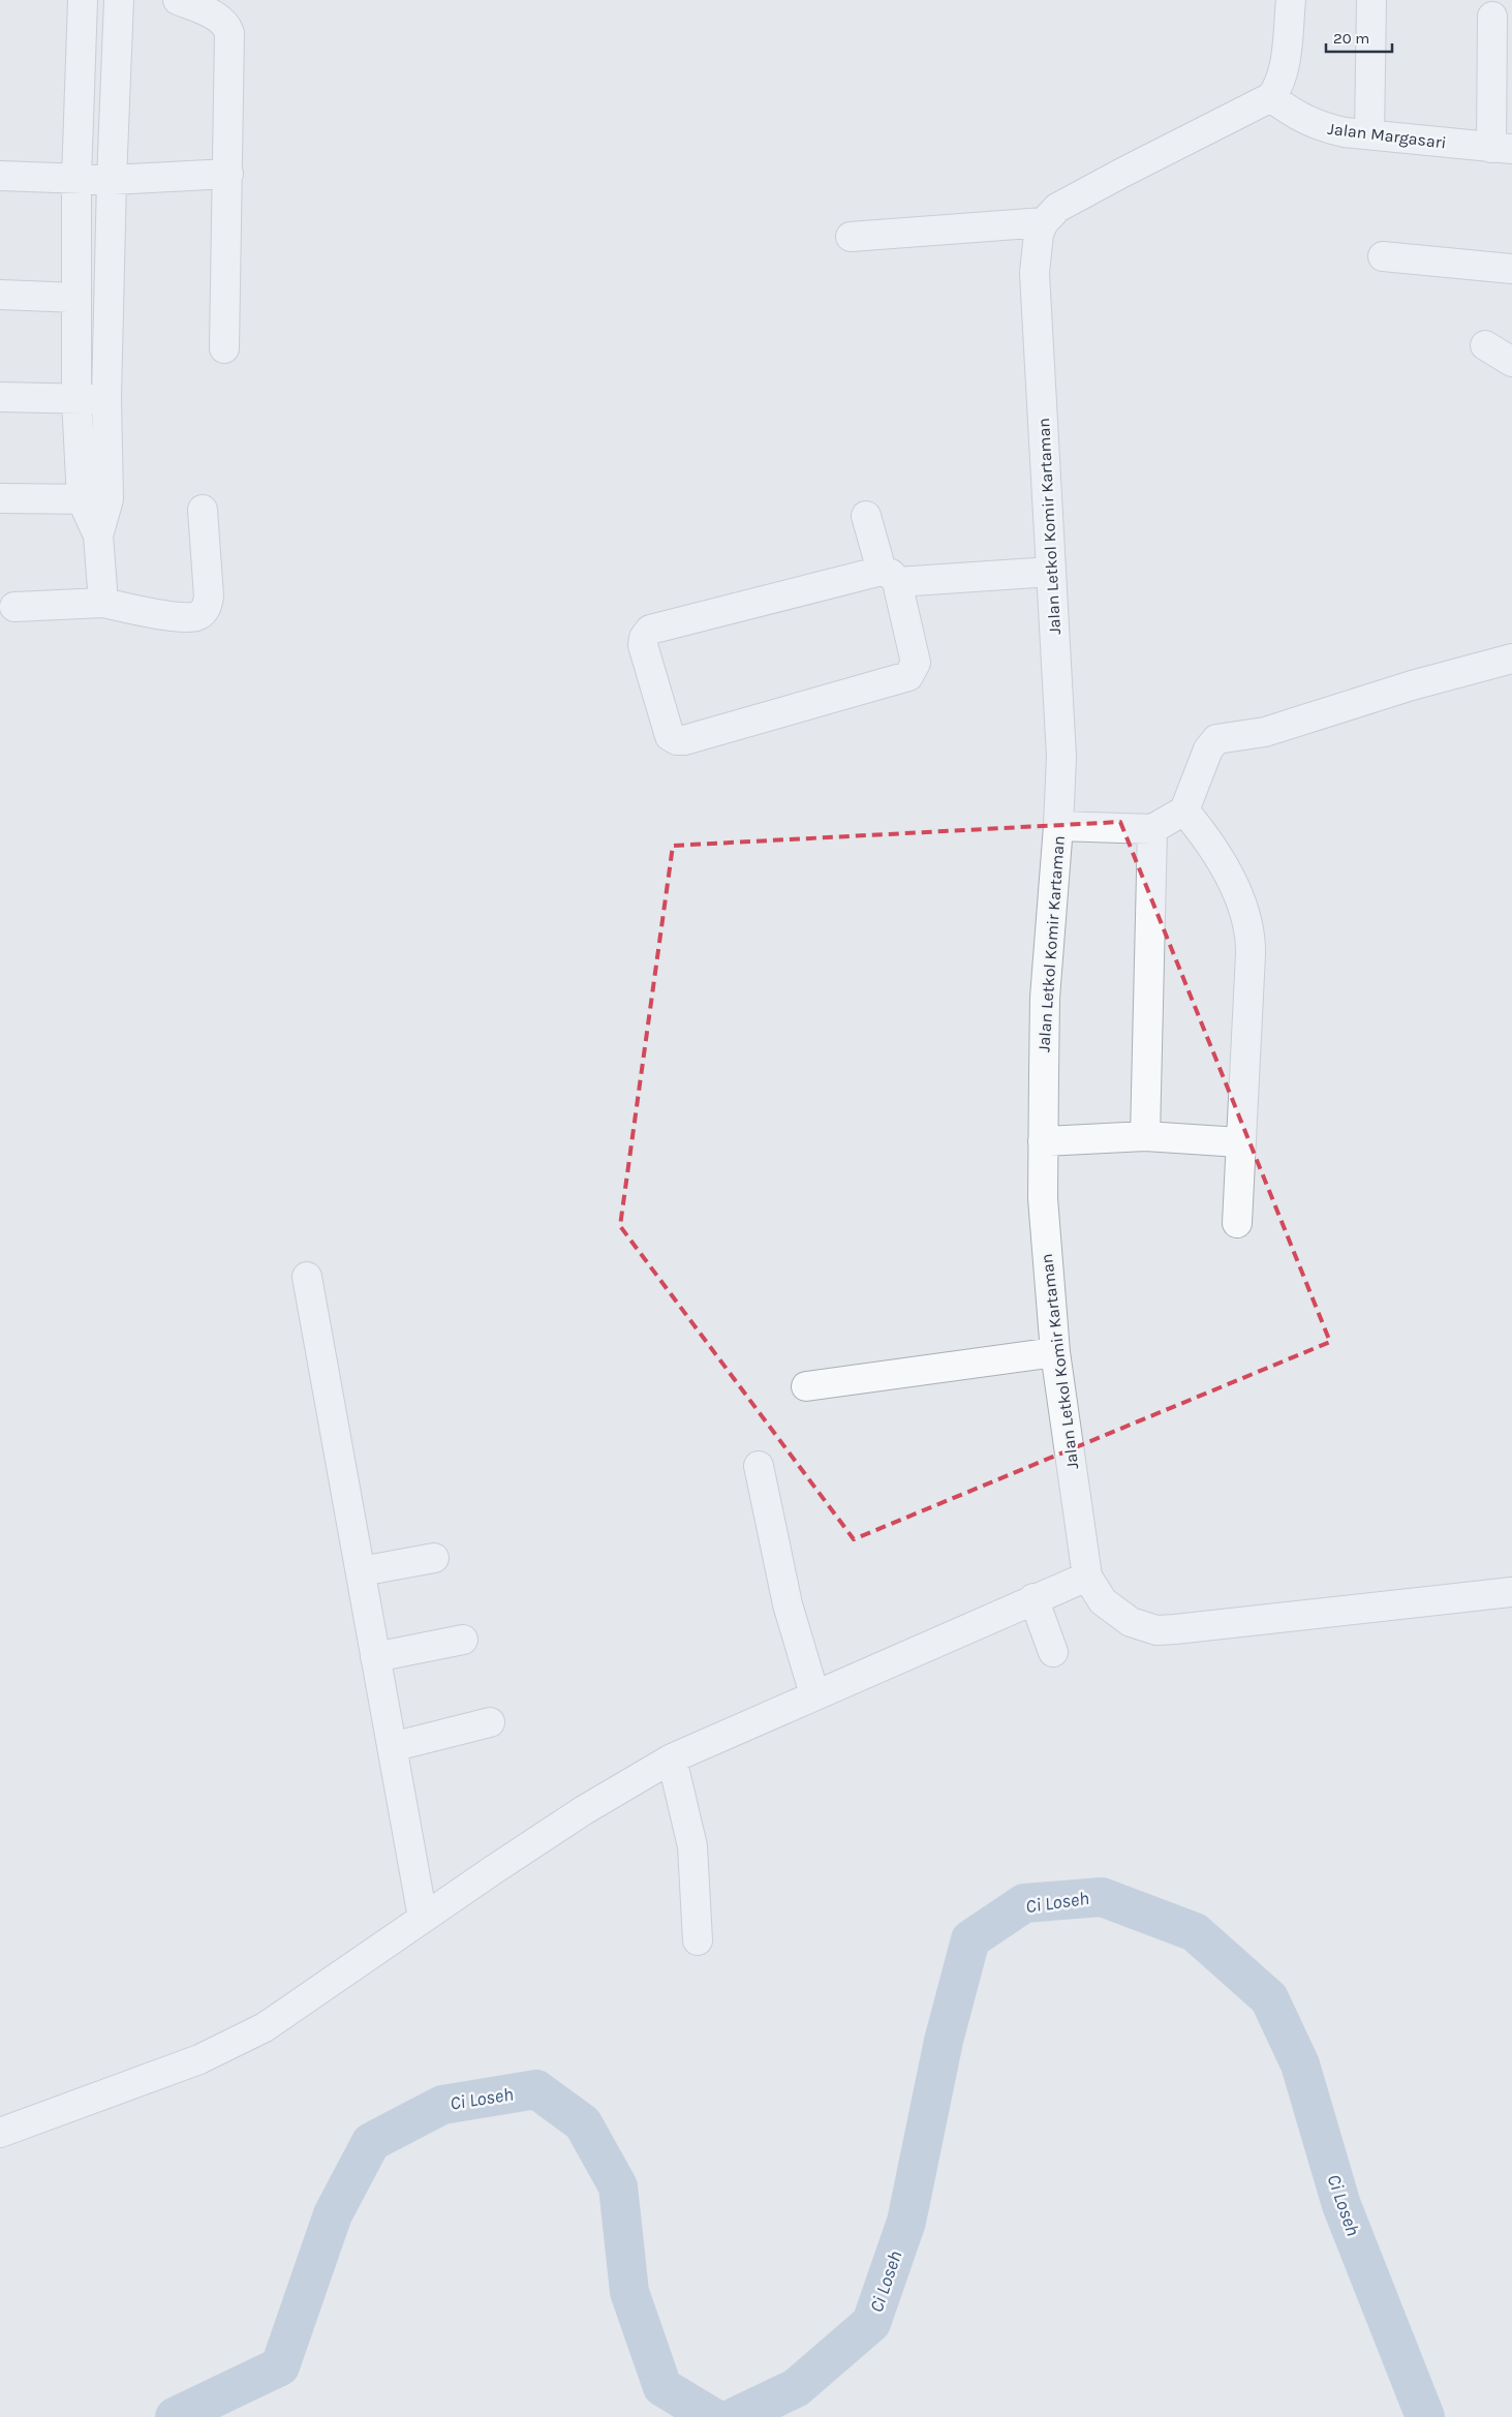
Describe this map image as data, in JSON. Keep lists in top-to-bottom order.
{
  "streets": {
    "street": ["Jalan Margasari", "Jalan Letkol Komir Kartaman"]
  },
  "crossings": [
    ["Jalan Margasari", "Jalan Letkol Komir Kartaman"]
  ],
  "water": ["Ci Loseh"],
  "scale_bar": "20 m"
}
